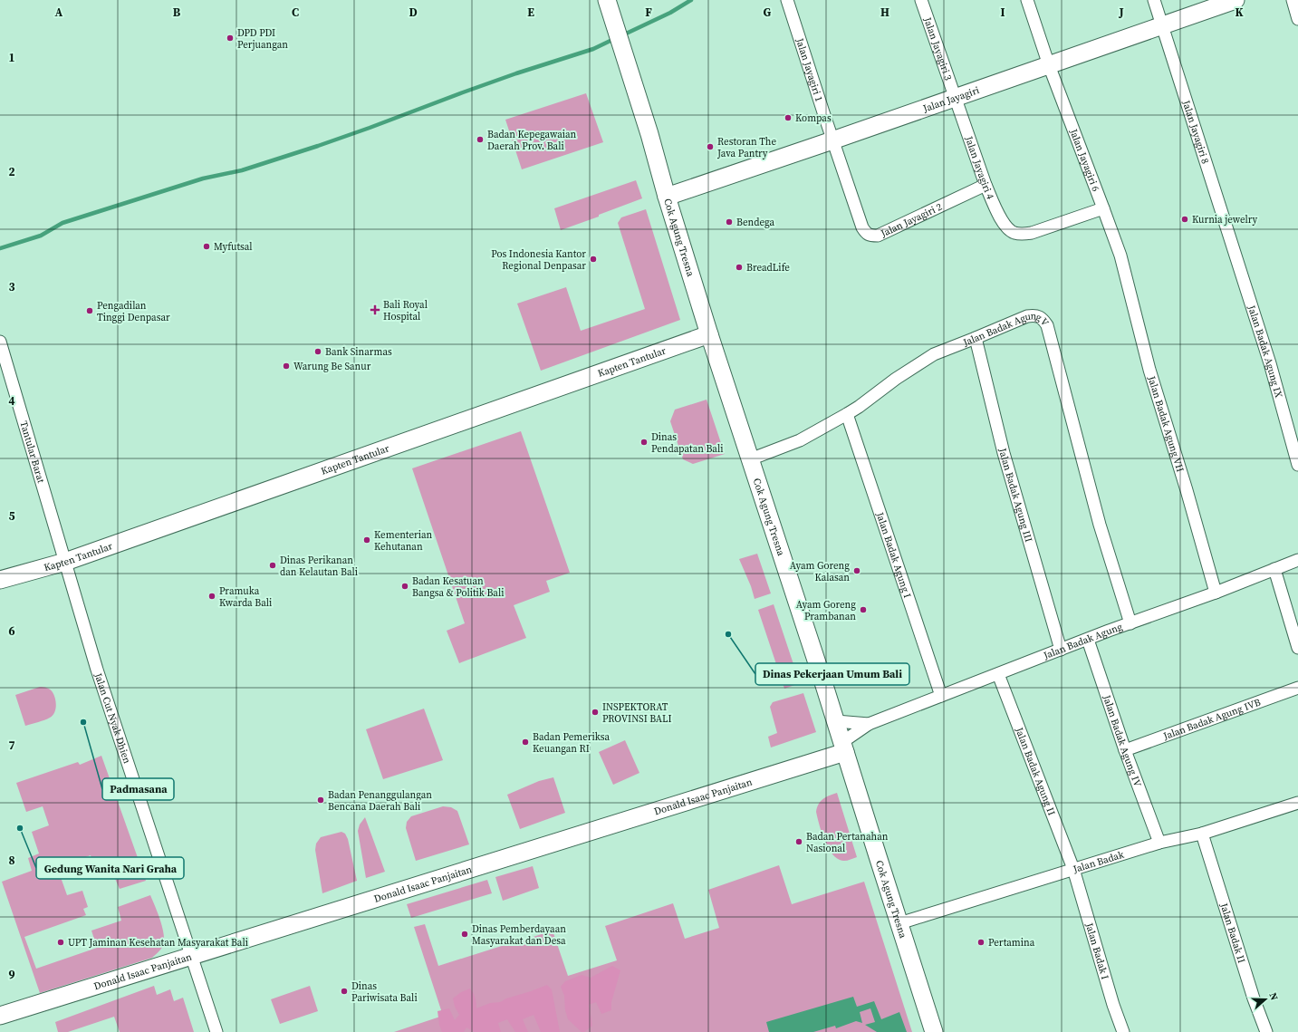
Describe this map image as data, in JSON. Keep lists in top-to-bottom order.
{
  "streets": {
    "street": [
      "Jalan Jayagiri 3",
      "Jalan Jayagiri 1",
      "Jalan Jayagiri",
      "Jalan Jayagiri 8",
      "Jalan Jayagiri 6",
      "Jalan Jayagiri 4",
      "Jalan Jayagiri 2",
      "Cok Agung Tresna",
      "Jalan Badak Agung V",
      "Jalan Badak Agung IX",
      "Kapten Tantular",
      "Jalan Badak Agung VII",
      "Tantular Barat",
      "Jalan Badak Agung III",
      "Jalan Badak Agung I",
      "Jalan Badak Agung",
      "Jalan Cut Nyak Dhien",
      "Jalan Badak Agung IVB",
      "Jalan Badak Agung IV",
      "Jalan Badak Agung II",
      "Donald Isaac Panjaitan",
      "Jalan Badak",
      "Jalan Badak II",
      "Jalan Badak I"
    ]
  },
  "crossings": [
    ["Jalan Jayagiri 3", "Jalan Jayagiri"],
    ["Jalan Jayagiri 3", "Jalan Jayagiri 4"],
    ["Jalan Jayagiri 1", "Jalan Jayagiri"],
    ["Jalan Jayagiri 1", "Jalan Jayagiri 2"],
    ["Jalan Jayagiri", "Jalan Jayagiri 8"],
    ["Jalan Jayagiri", "Jalan Jayagiri 6"],
    ["Jalan Jayagiri", "Jalan Jayagiri 4"],
    ["Jalan Jayagiri", "Jalan Jayagiri 2"],
    ["Jalan Jayagiri", "Cok Agung Tresna"],
    ["Jalan Jayagiri 8", "Jalan Badak Agung IX"],
    ["Jalan Jayagiri 6", "Jalan Jayagiri 4"],
    ["Jalan Jayagiri 6", "Jalan Badak Agung VII"],
    ["Jalan Jayagiri 4", "Jalan Jayagiri 2"],
    ["Cok Agung Tresna", "Jalan Badak Agung V"],
    ["Cok Agung Tresna", "Kapten Tantular"],
    ["Cok Agung Tresna", "Jalan Badak Agung"],
    ["Cok Agung Tresna", "Donald Isaac Panjaitan"],
    ["Cok Agung Tresna", "Jalan Badak"],
    ["Jalan Badak Agung V", "Jalan Badak Agung III"],
    ["Jalan Badak Agung V", "Jalan Badak Agung I"],
    ["Jalan Badak Agung V", "Jalan Badak Agung"],
    ["Kapten Tantular", "Tantular Barat"],
    ["Kapten Tantular", "Jalan Cut Nyak Dhien"],
    ["Jalan Badak Agung VII", "Jalan Badak Agung"],
    ["Tantular Barat", "Jalan Cut Nyak Dhien"],
    ["Jalan Badak Agung III", "Jalan Badak Agung"],
    ["Jalan Badak Agung I", "Jalan Badak Agung"],
    ["Jalan Badak Agung", "Jalan Badak Agung IV"],
    ["Jalan Badak Agung", "Jalan Badak Agung II"],
    ["Jalan Badak Agung", "Donald Isaac Panjaitan"],
    ["Jalan Cut Nyak Dhien", "Donald Isaac Panjaitan"],
    ["Jalan Badak Agung IVB", "Jalan Badak Agung IV"],
    ["Jalan Badak Agung IV", "Jalan Badak"],
    ["Jalan Badak Agung II", "Jalan Badak"],
    ["Jalan Badak Agung II", "Jalan Badak I"],
    ["Jalan Badak", "Jalan Badak II"],
    ["Jalan Badak", "Jalan Badak I"]
  ],
  "places": {
    "other": [
      "DPD PDI Perjuangan",
      "Kompas",
      "Badan Kepegawaian Daerah Prov. Bali",
      "Restoran The Java Pantry",
      "Kurnia jewelry",
      "Bendega",
      "Myfutsal",
      "Pos Indonesia Kantor Regional Denpasar",
      "BreadLife",
      "Pengadilan Tinggi Denpasar",
      "Bank Sinarmas",
      "Warung Be Sanur",
      "Dinas Pendapatan Bali",
      "Kementerian Kehutanan",
      "Dinas Perikanan dan Kelautan Bali",
      "Ayam Goreng Kalasan",
      "Badan Kesatuan Bangsa & Politik Bali",
      "Pramuka Kwarda Bali",
      "Ayam Goreng Prambanan",
      "Dinas Pekerjaan Umum Bali",
      "INSPEKTORAT PROVINSI BALI",
      "Padmasana",
      "Badan Pemeriksa Keuangan RI",
      "Badan Penanggulangan Bencana Daerah Bali",
      "Gedung Wanita Nari Graha",
      "Badan Pertanahan Nasional",
      "Dinas Pemberdayaan Masyarakat dan Desa",
      "UPT Jaminan Kesehatan Masyarakat Bali",
      "Pertamina",
      "Dinas Pariwisata Bali"
    ],
    "health": ["Bali Royal Hospital"]
  },
  "north": "right",
  "grid": {
    "columns": [
      "A",
      "B",
      "C",
      "D",
      "E",
      "F",
      "G",
      "H",
      "I",
      "J",
      "K"
    ],
    "rows": [
      "1",
      "2",
      "3",
      "4",
      "5",
      "6",
      "7",
      "8",
      "9"
    ]
  }
}
